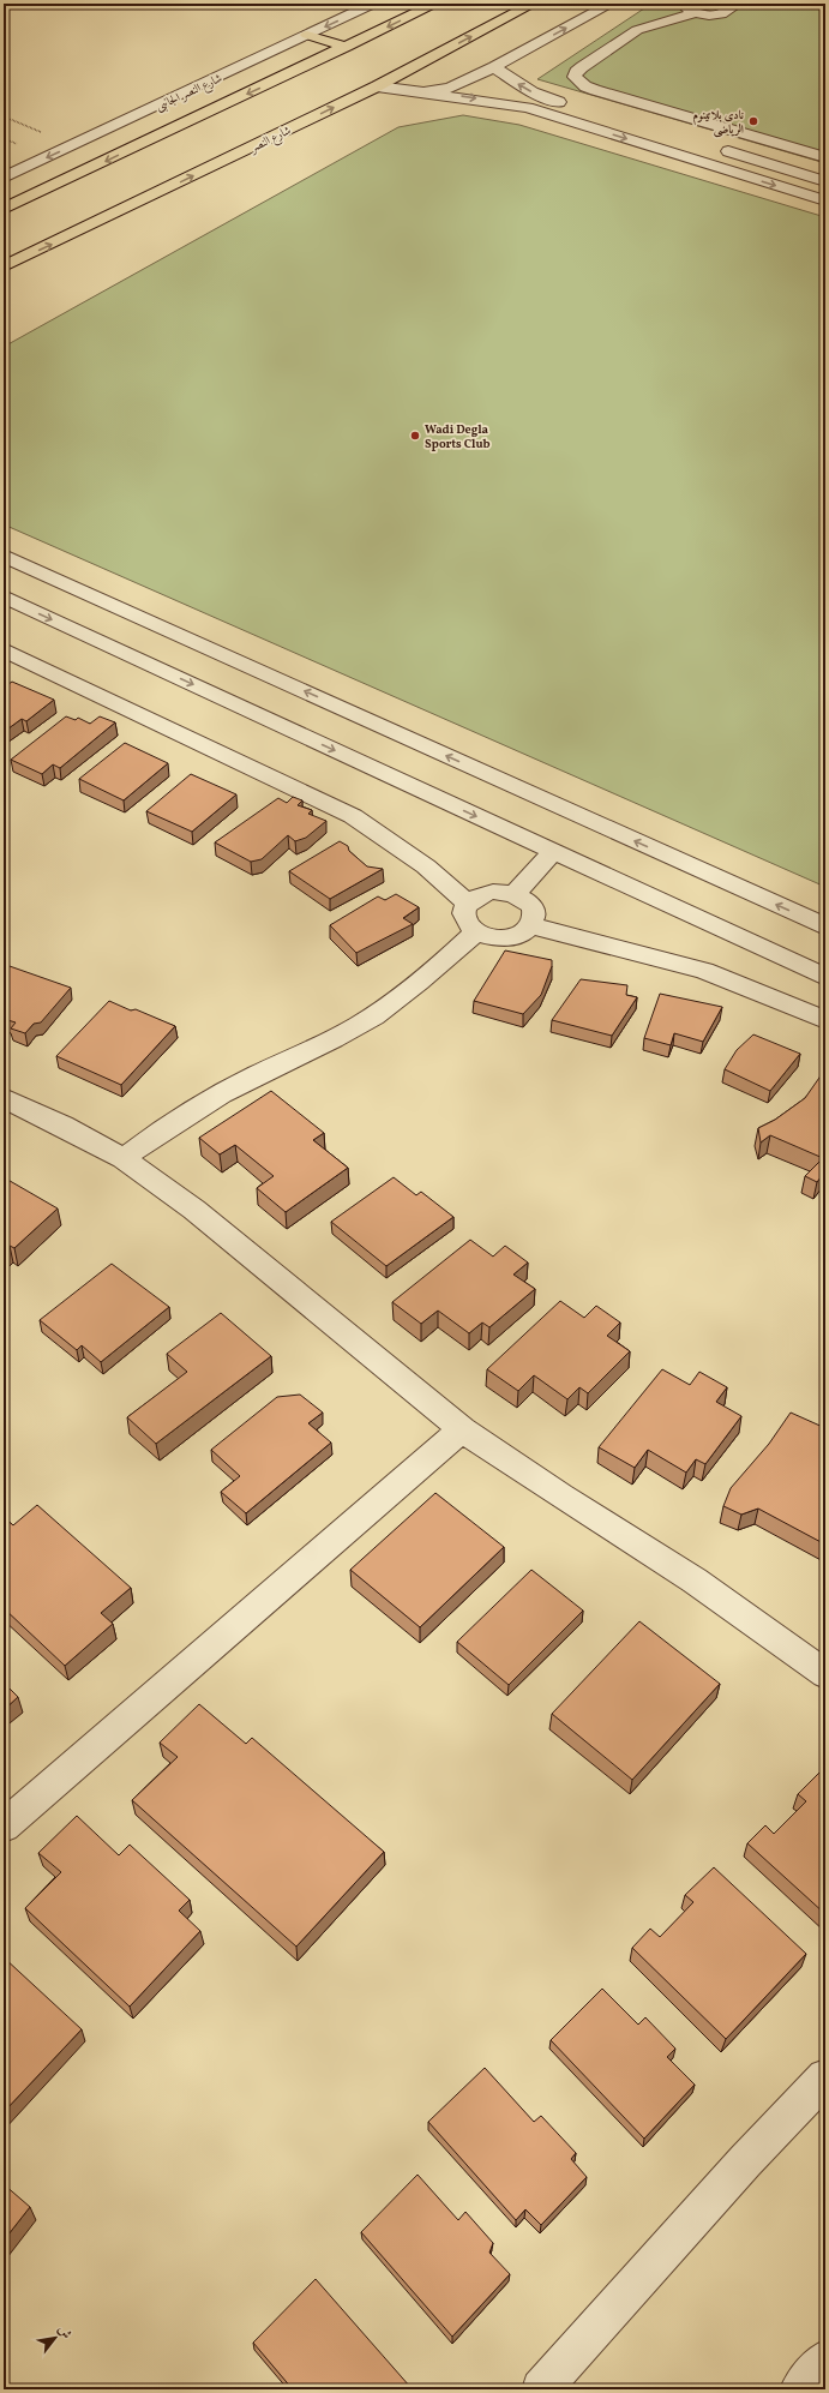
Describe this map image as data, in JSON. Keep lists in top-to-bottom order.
{
  "streets": {
    "main road": ["شارع النصر"],
    "street": ["شارع النصر الجانبى"]
  },
  "one_way": ["شارع النصر الجانبى"],
  "places": ["نادى بلاتينوم الرياضى", "Wadi Degla Sports Club"],
  "north": "top right"
}
